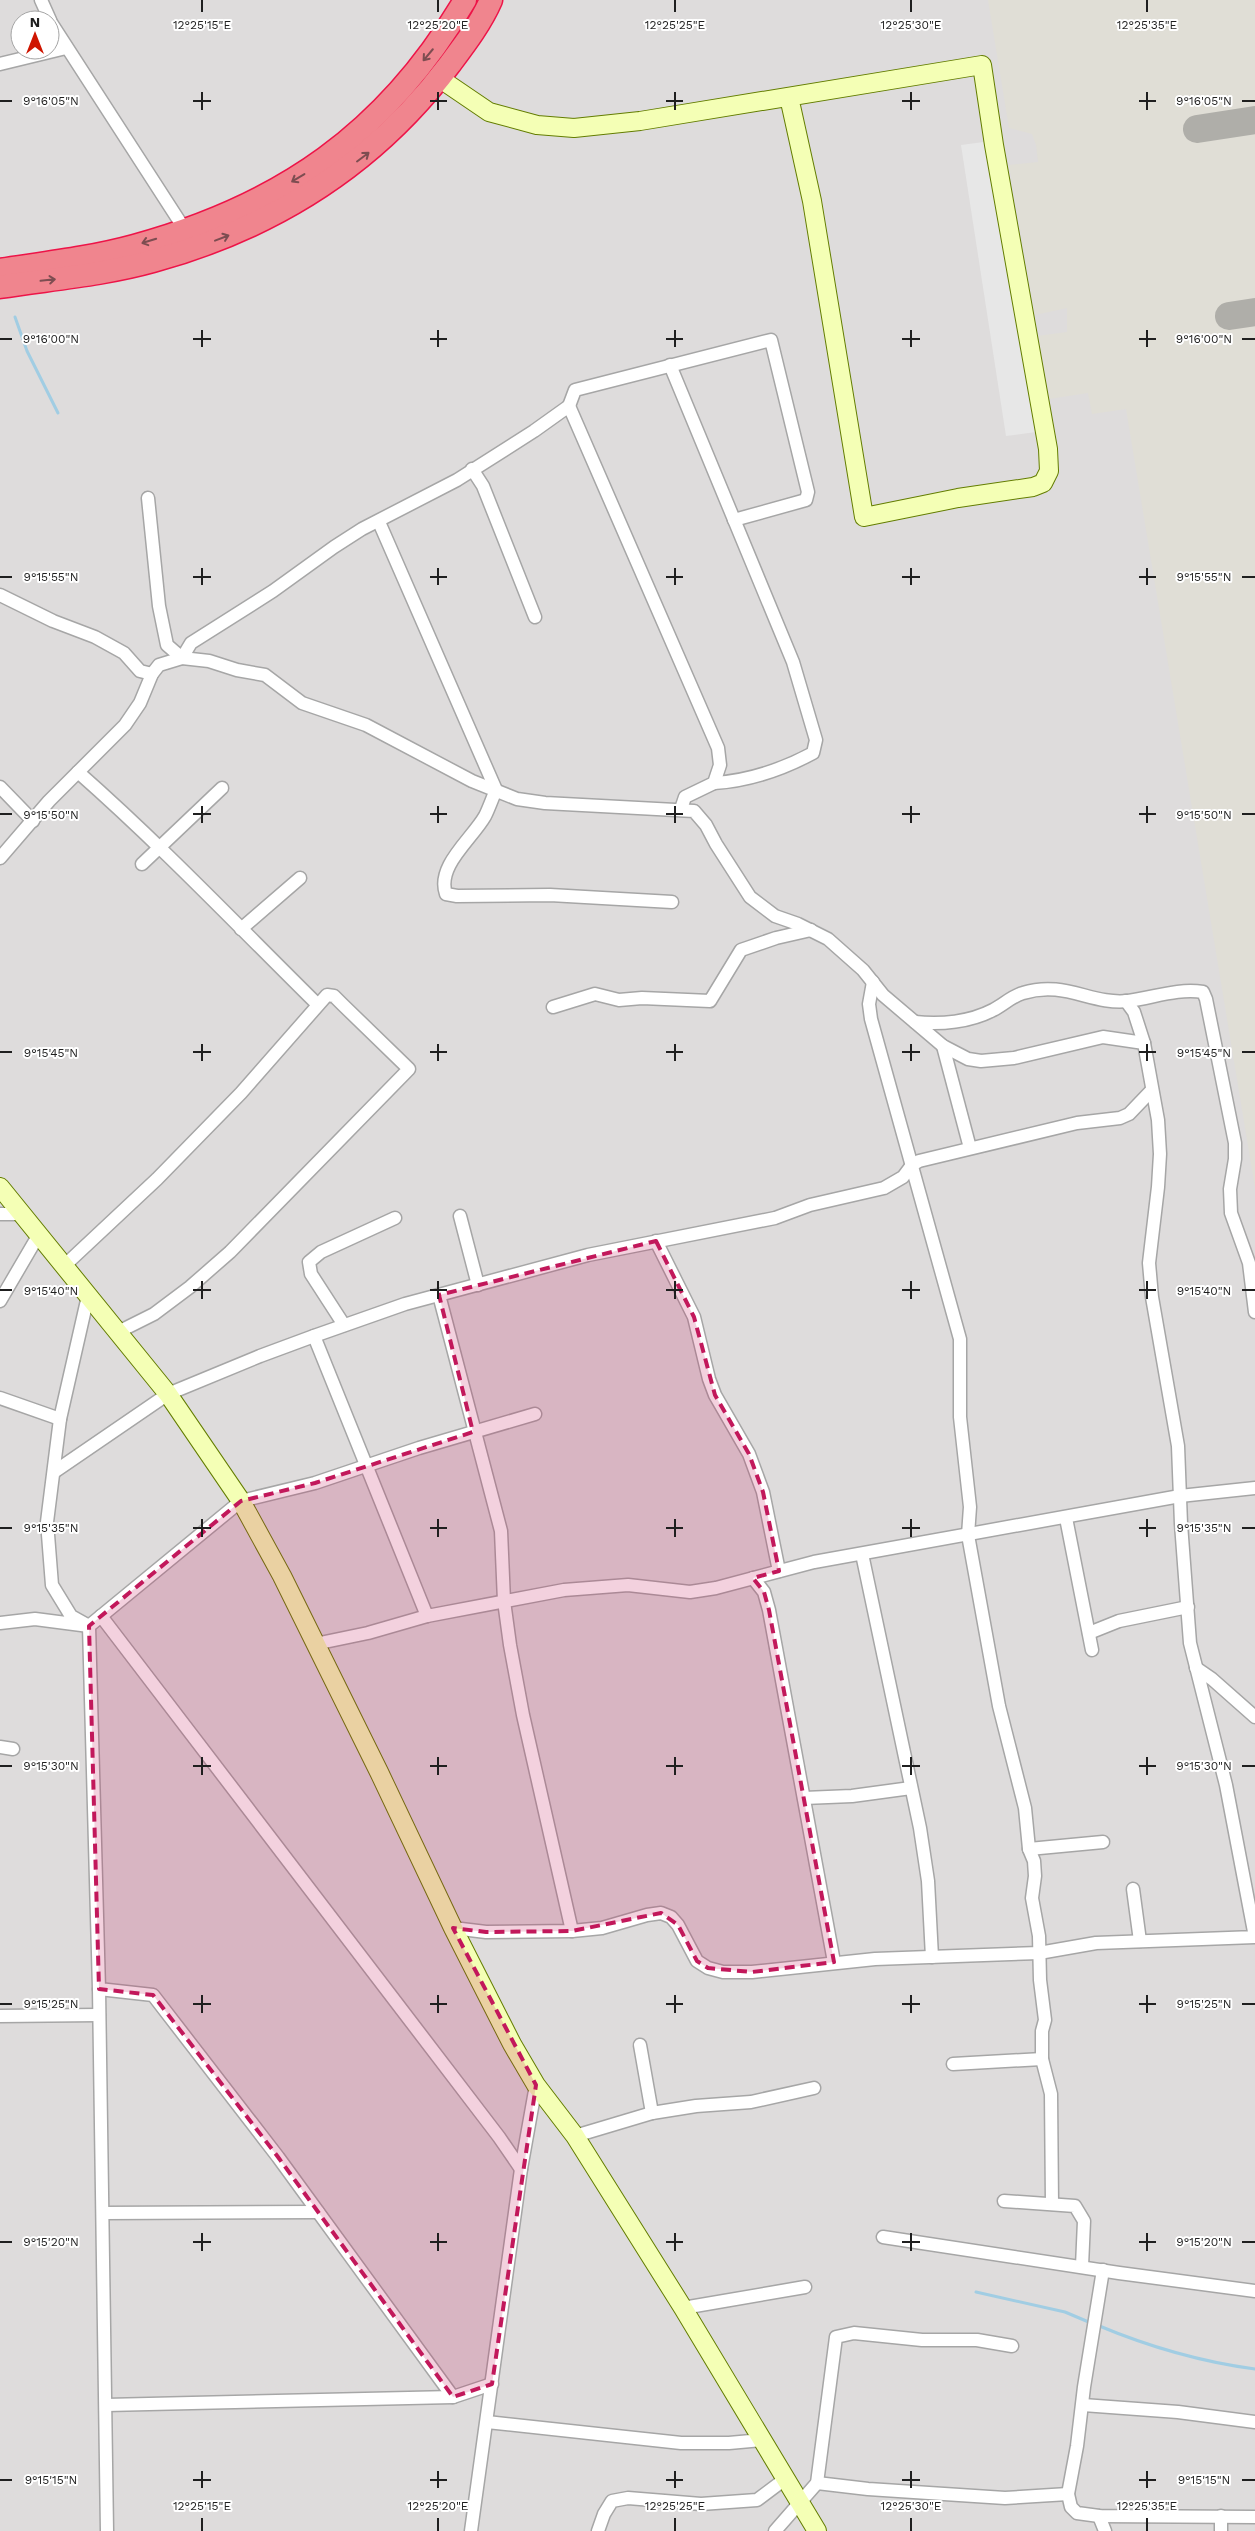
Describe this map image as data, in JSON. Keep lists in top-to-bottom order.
{
  "north": "top",
  "coordinates": [
    "12°25'15\"E",
    "12°25'20\"E",
    "12°25'25\"E",
    "12°25'30\"E",
    "12°25'35\"E",
    "9°16'05\"N",
    "9°16'00\"N",
    "9°15'55\"N",
    "9°15'50\"N",
    "9°15'45\"N",
    "9°15'40\"N",
    "9°15'35\"N",
    "9°15'30\"N",
    "9°15'25\"N",
    "9°15'20\"N",
    "9°15'15\"N"
  ]
}
